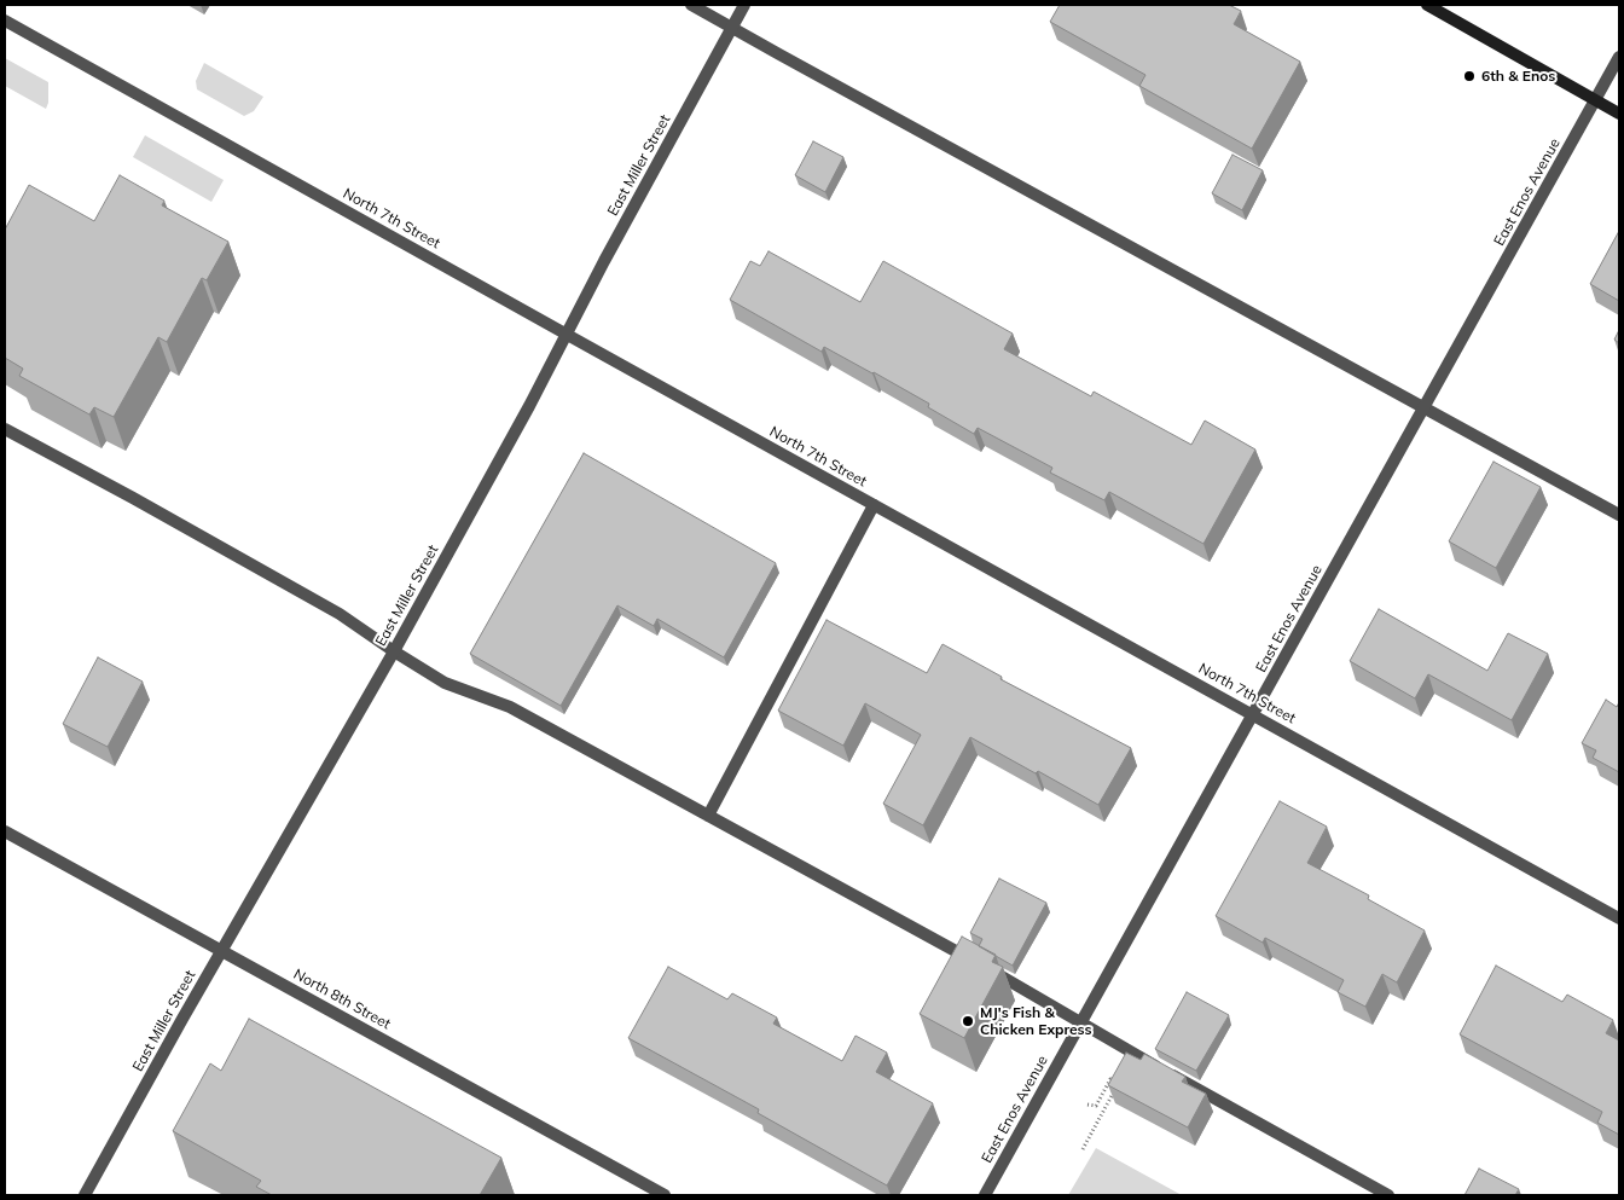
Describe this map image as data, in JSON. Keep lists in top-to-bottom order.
{
  "streets": {
    "street": [
      "East Miller Street",
      "East Enos Avenue",
      "North 7th Street",
      "North 8th Street"
    ]
  },
  "crossings": [
    ["East Miller Street", "North 7th Street"],
    ["East Miller Street", "North 8th Street"],
    ["East Enos Avenue", "North 7th Street"]
  ],
  "places": ["6th & Enos", "MJ's Fish & Chicken Express"]
}
